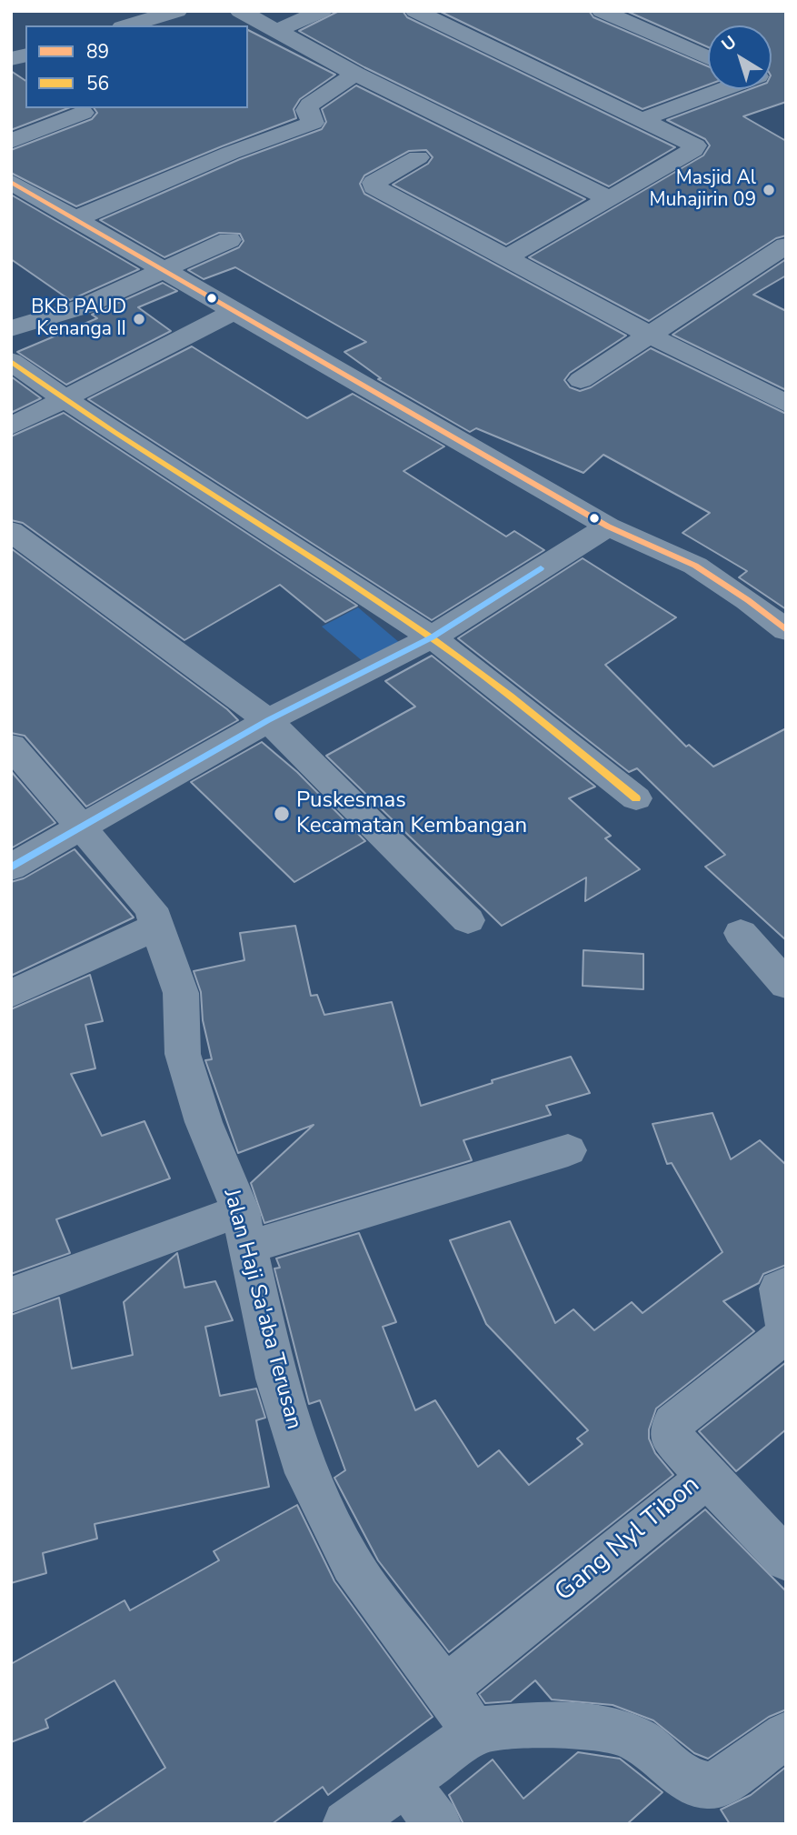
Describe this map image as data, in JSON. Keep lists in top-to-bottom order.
{
  "streets": {
    "street": ["Jalan Haji Sa'aba Terusan", "Gang Nyl Tibon"]
  },
  "crossings": [
    ["Jalan Haji Sa'aba Terusan", "Gang Nyl Tibon"]
  ],
  "places": ["Masjid Al Muhajirin 09", "BKB PAUD Kenanga II", "Puskesmas Kecamatan Kembangan"],
  "lines": ["transit line 89", "transit line 56"],
  "legend": ["89", "56"],
  "north": "top left"
}
